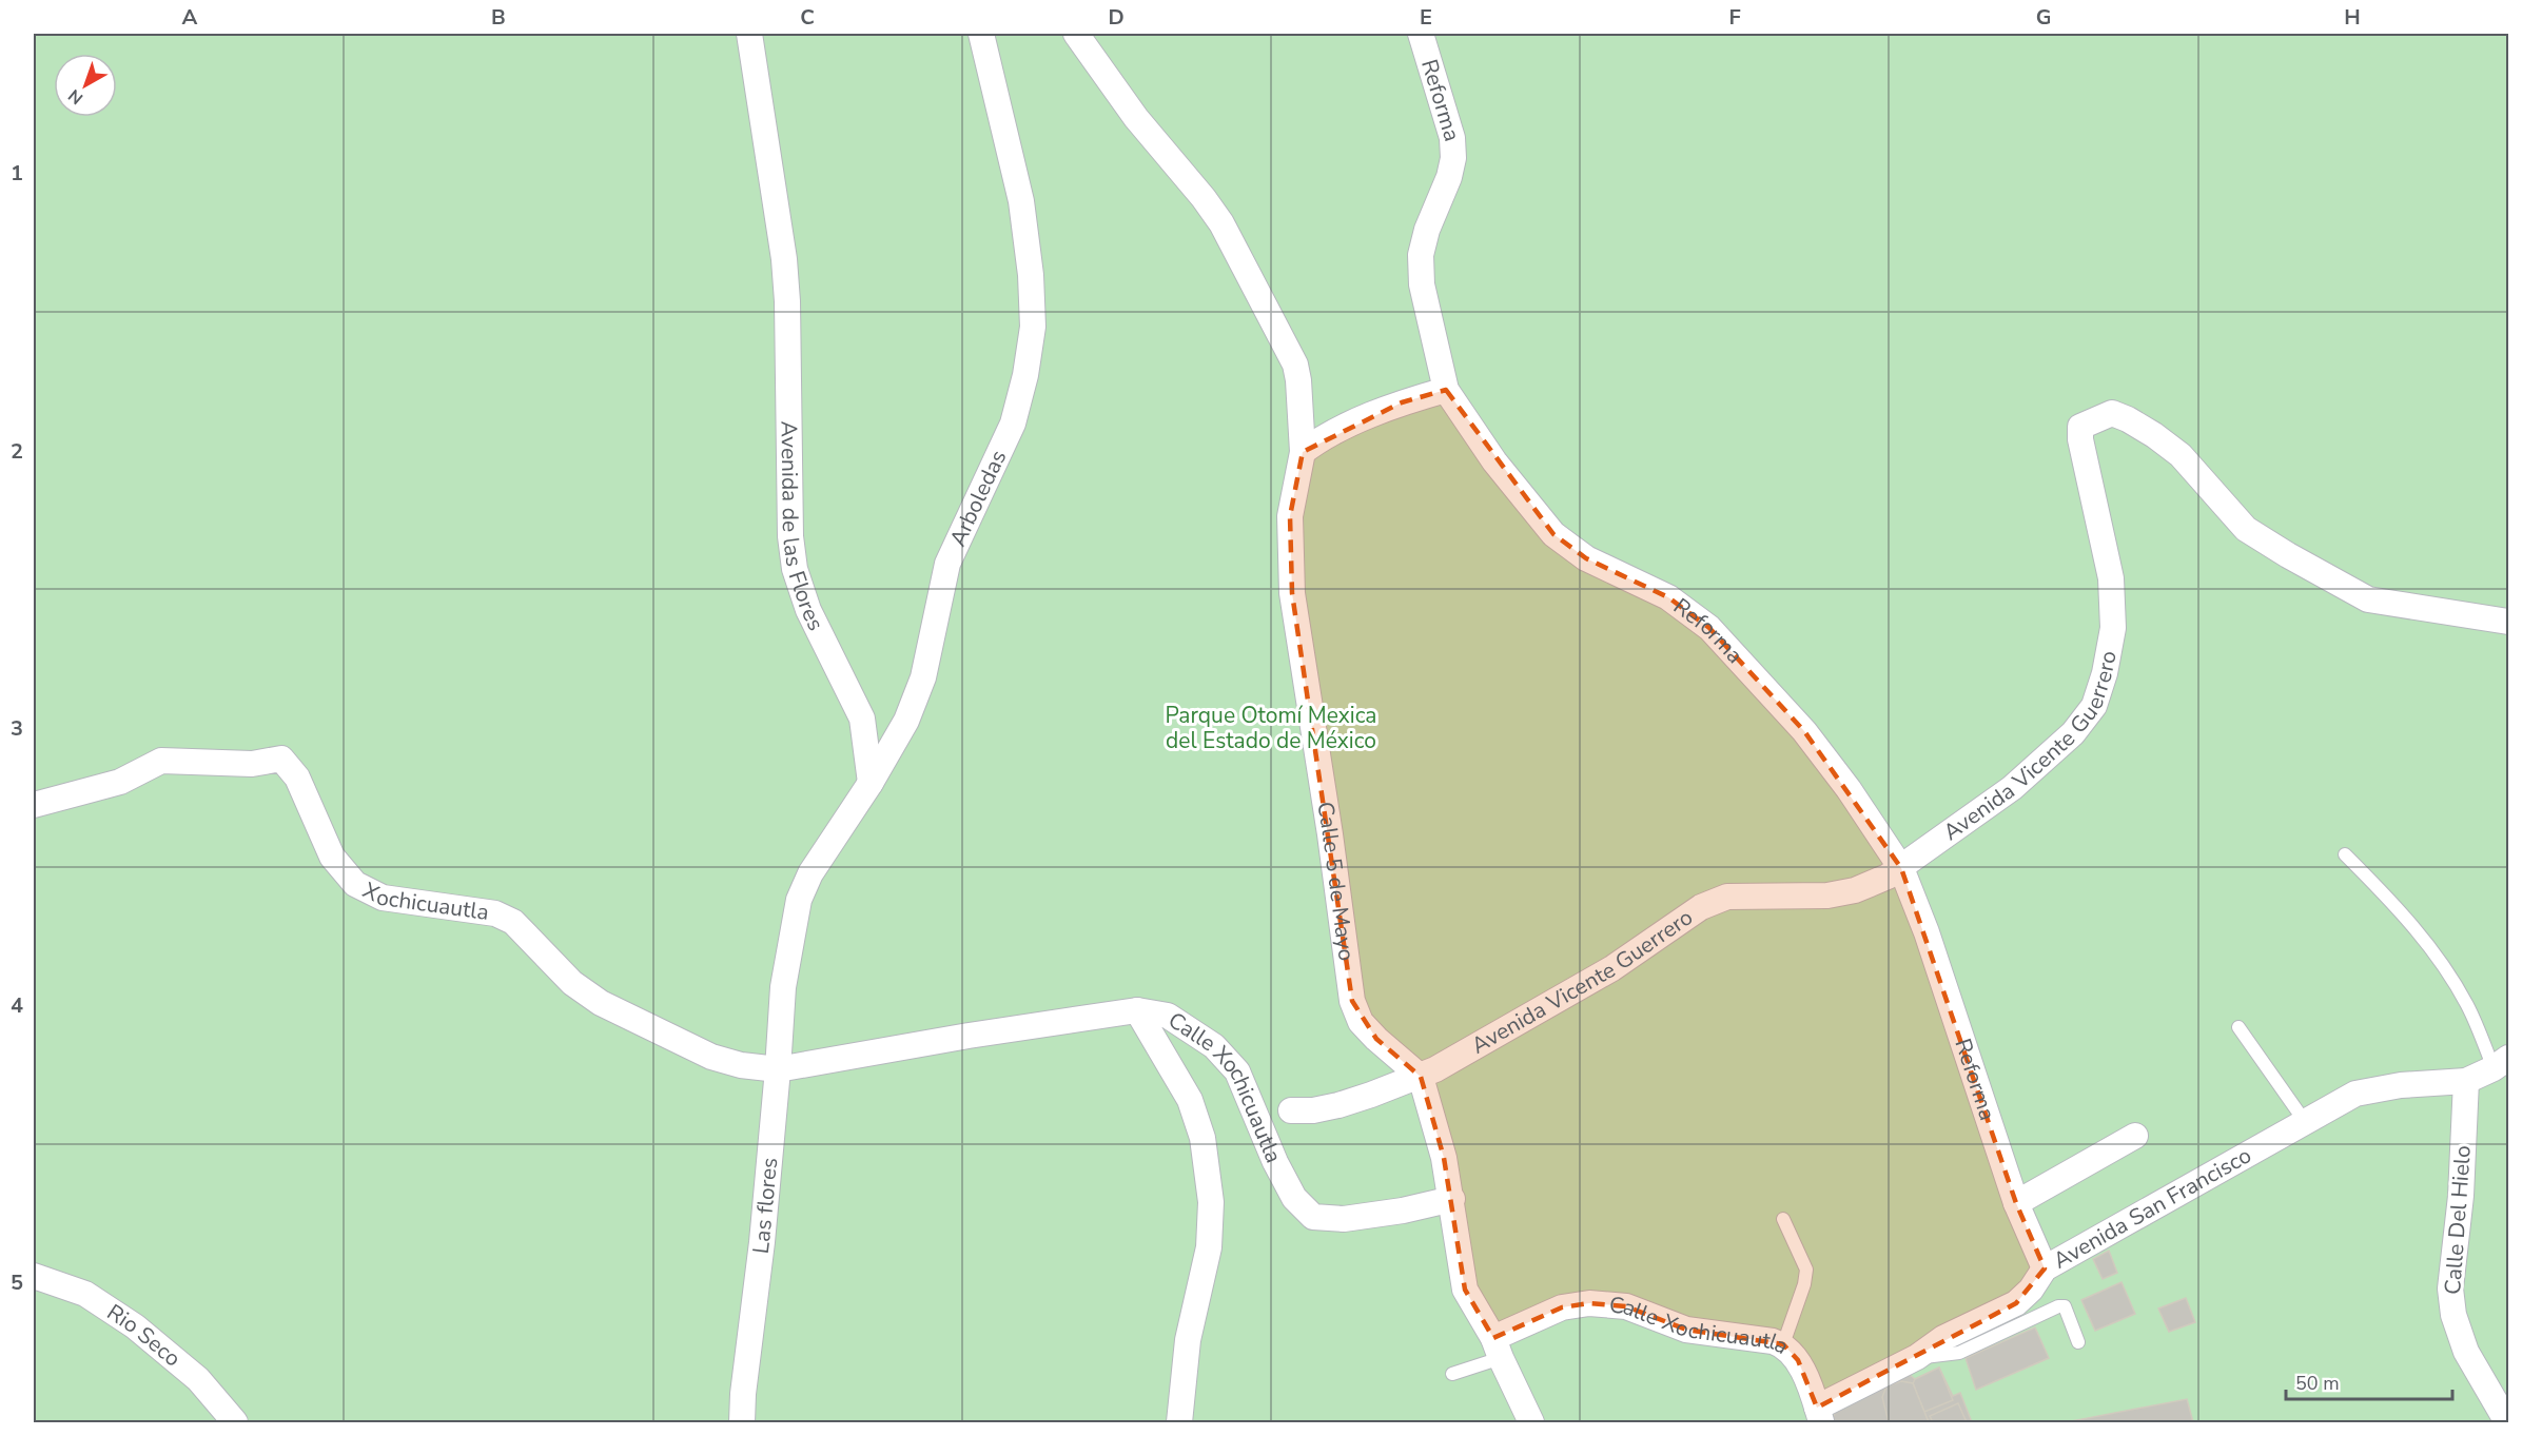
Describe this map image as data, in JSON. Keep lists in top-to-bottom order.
{
  "streets": {
    "street": [
      "Reforma",
      "Arboledas",
      "Avenida de las Flores",
      "Avenida Vicente Guerrero",
      "Calle 5 de Mayo",
      "Xochicuautla",
      "Calle Xochicuautla",
      "Las flores",
      "Avenida San Francisco",
      "Calle Del Hielo",
      "Rio Seco"
    ]
  },
  "crossings": [
    ["Reforma", "Avenida Vicente Guerrero"],
    ["Reforma", "Avenida San Francisco"],
    ["Arboledas", "Avenida de las Flores"],
    ["Arboledas", "Las flores"],
    ["Avenida de las Flores", "Las flores"],
    ["Avenida Vicente Guerrero", "Calle 5 de Mayo"],
    ["Xochicuautla", "Calle Xochicuautla"],
    ["Xochicuautla", "Las flores"],
    ["Calle Xochicuautla", "Las flores"],
    ["Calle Xochicuautla", "Avenida San Francisco"],
    ["Avenida San Francisco", "Calle Del Hielo"]
  ],
  "parks": ["Parque Otomí Mexica del Estado de México"],
  "scale_bar": "50 m",
  "north": "bottom left",
  "grid": {
    "columns": [
      "A",
      "B",
      "C",
      "D",
      "E",
      "F",
      "G",
      "H"
    ],
    "rows": [
      "1",
      "2",
      "3",
      "4",
      "5"
    ]
  }
}
